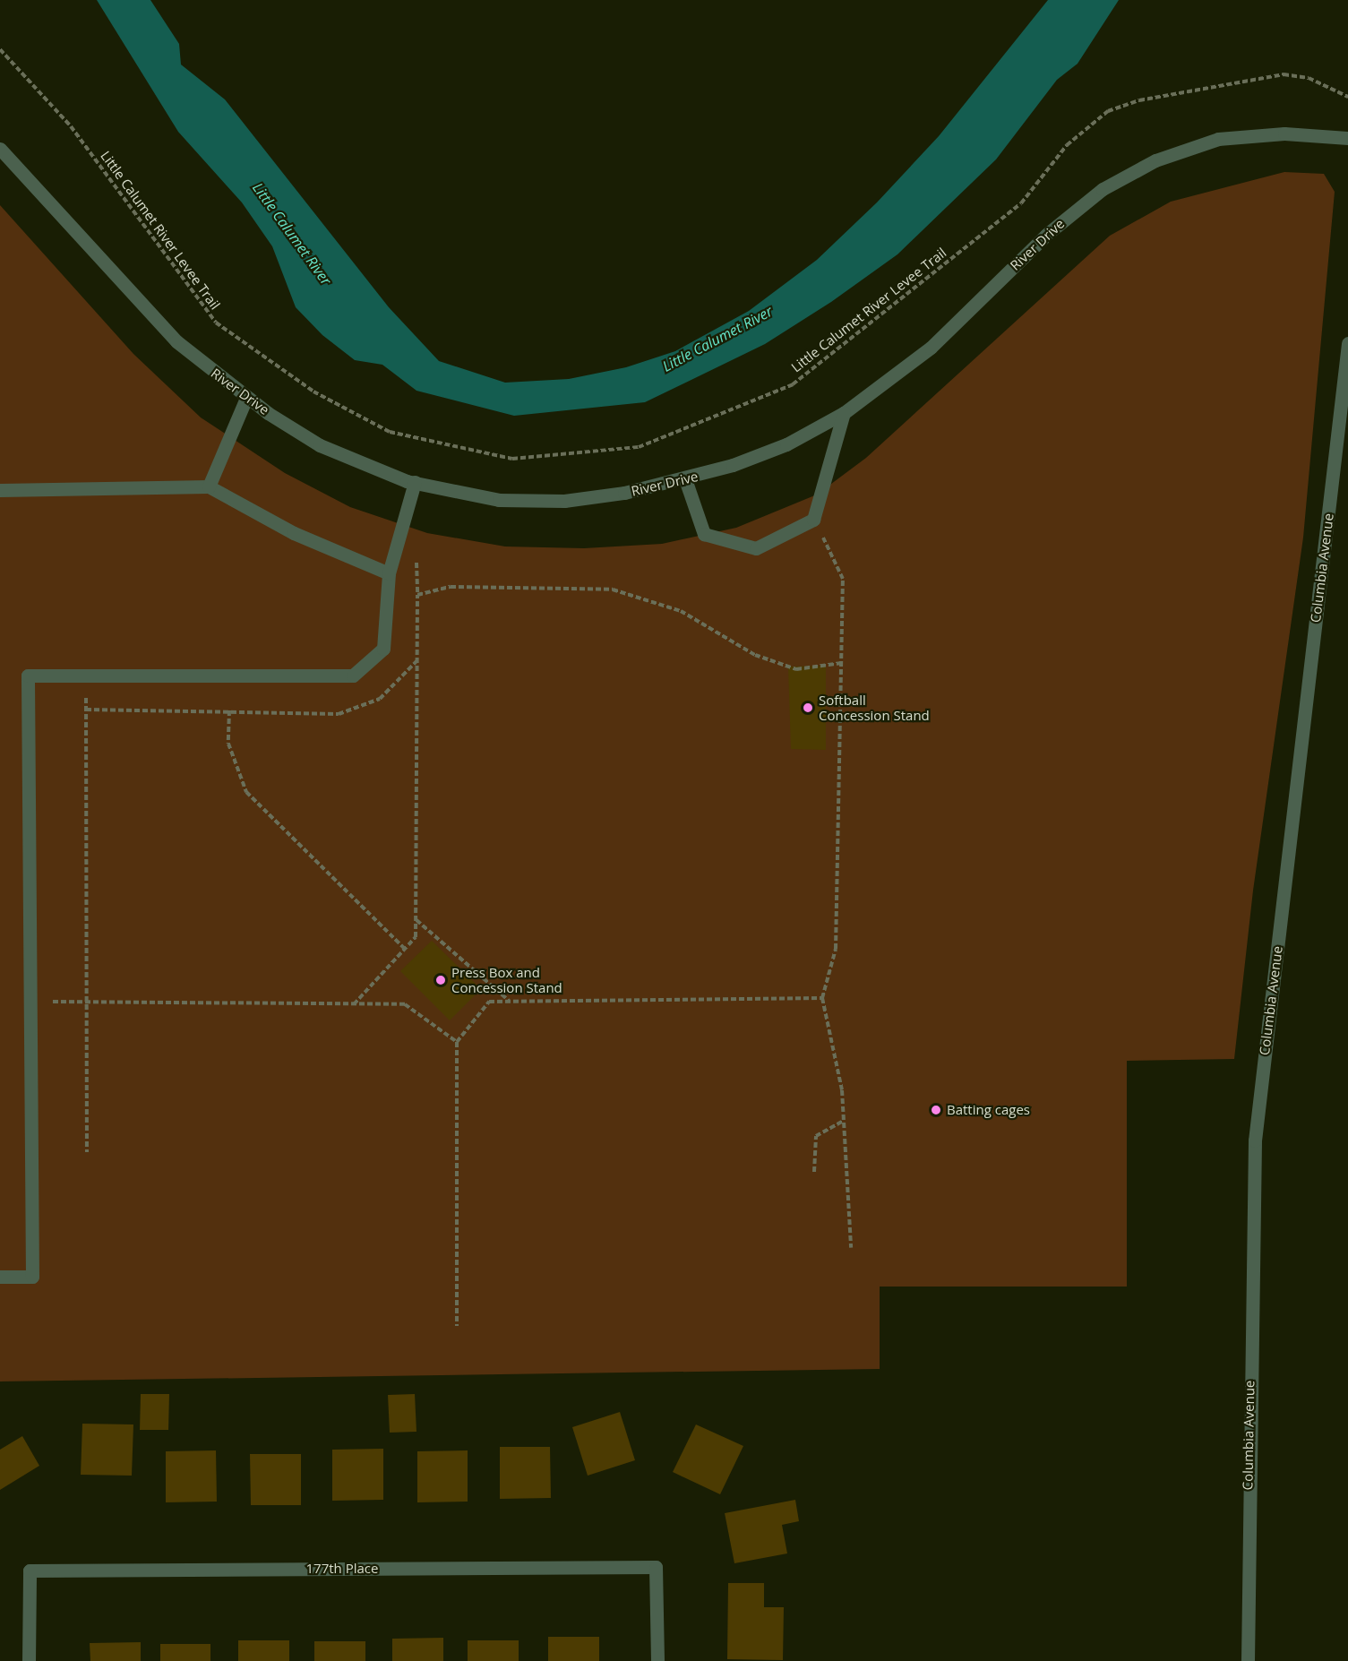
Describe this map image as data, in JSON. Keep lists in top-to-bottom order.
{
  "streets": {
    "street": ["River Drive", "Columbia Avenue", "177th Place"],
    "path": ["Little Calumet River Levee Trail"]
  },
  "water": ["Little Calumet River"],
  "places": ["Softball Concession Stand", "Press Box and Concession Stand", "Batting cages"]
}
